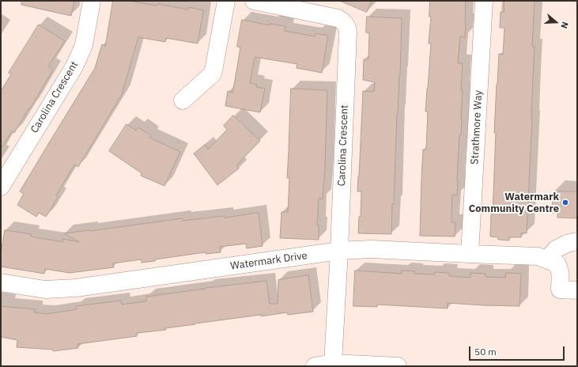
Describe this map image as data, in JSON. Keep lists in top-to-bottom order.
{
  "streets": {
    "street": ["Carolina Crescent", "Strathmore Way", "Watermark Drive"]
  },
  "crossings": [
    ["Carolina Crescent", "Watermark Drive"],
    ["Strathmore Way", "Watermark Drive"]
  ],
  "places": ["Watermark Community Centre"],
  "scale_bar": "50 m",
  "north": "right"
}
